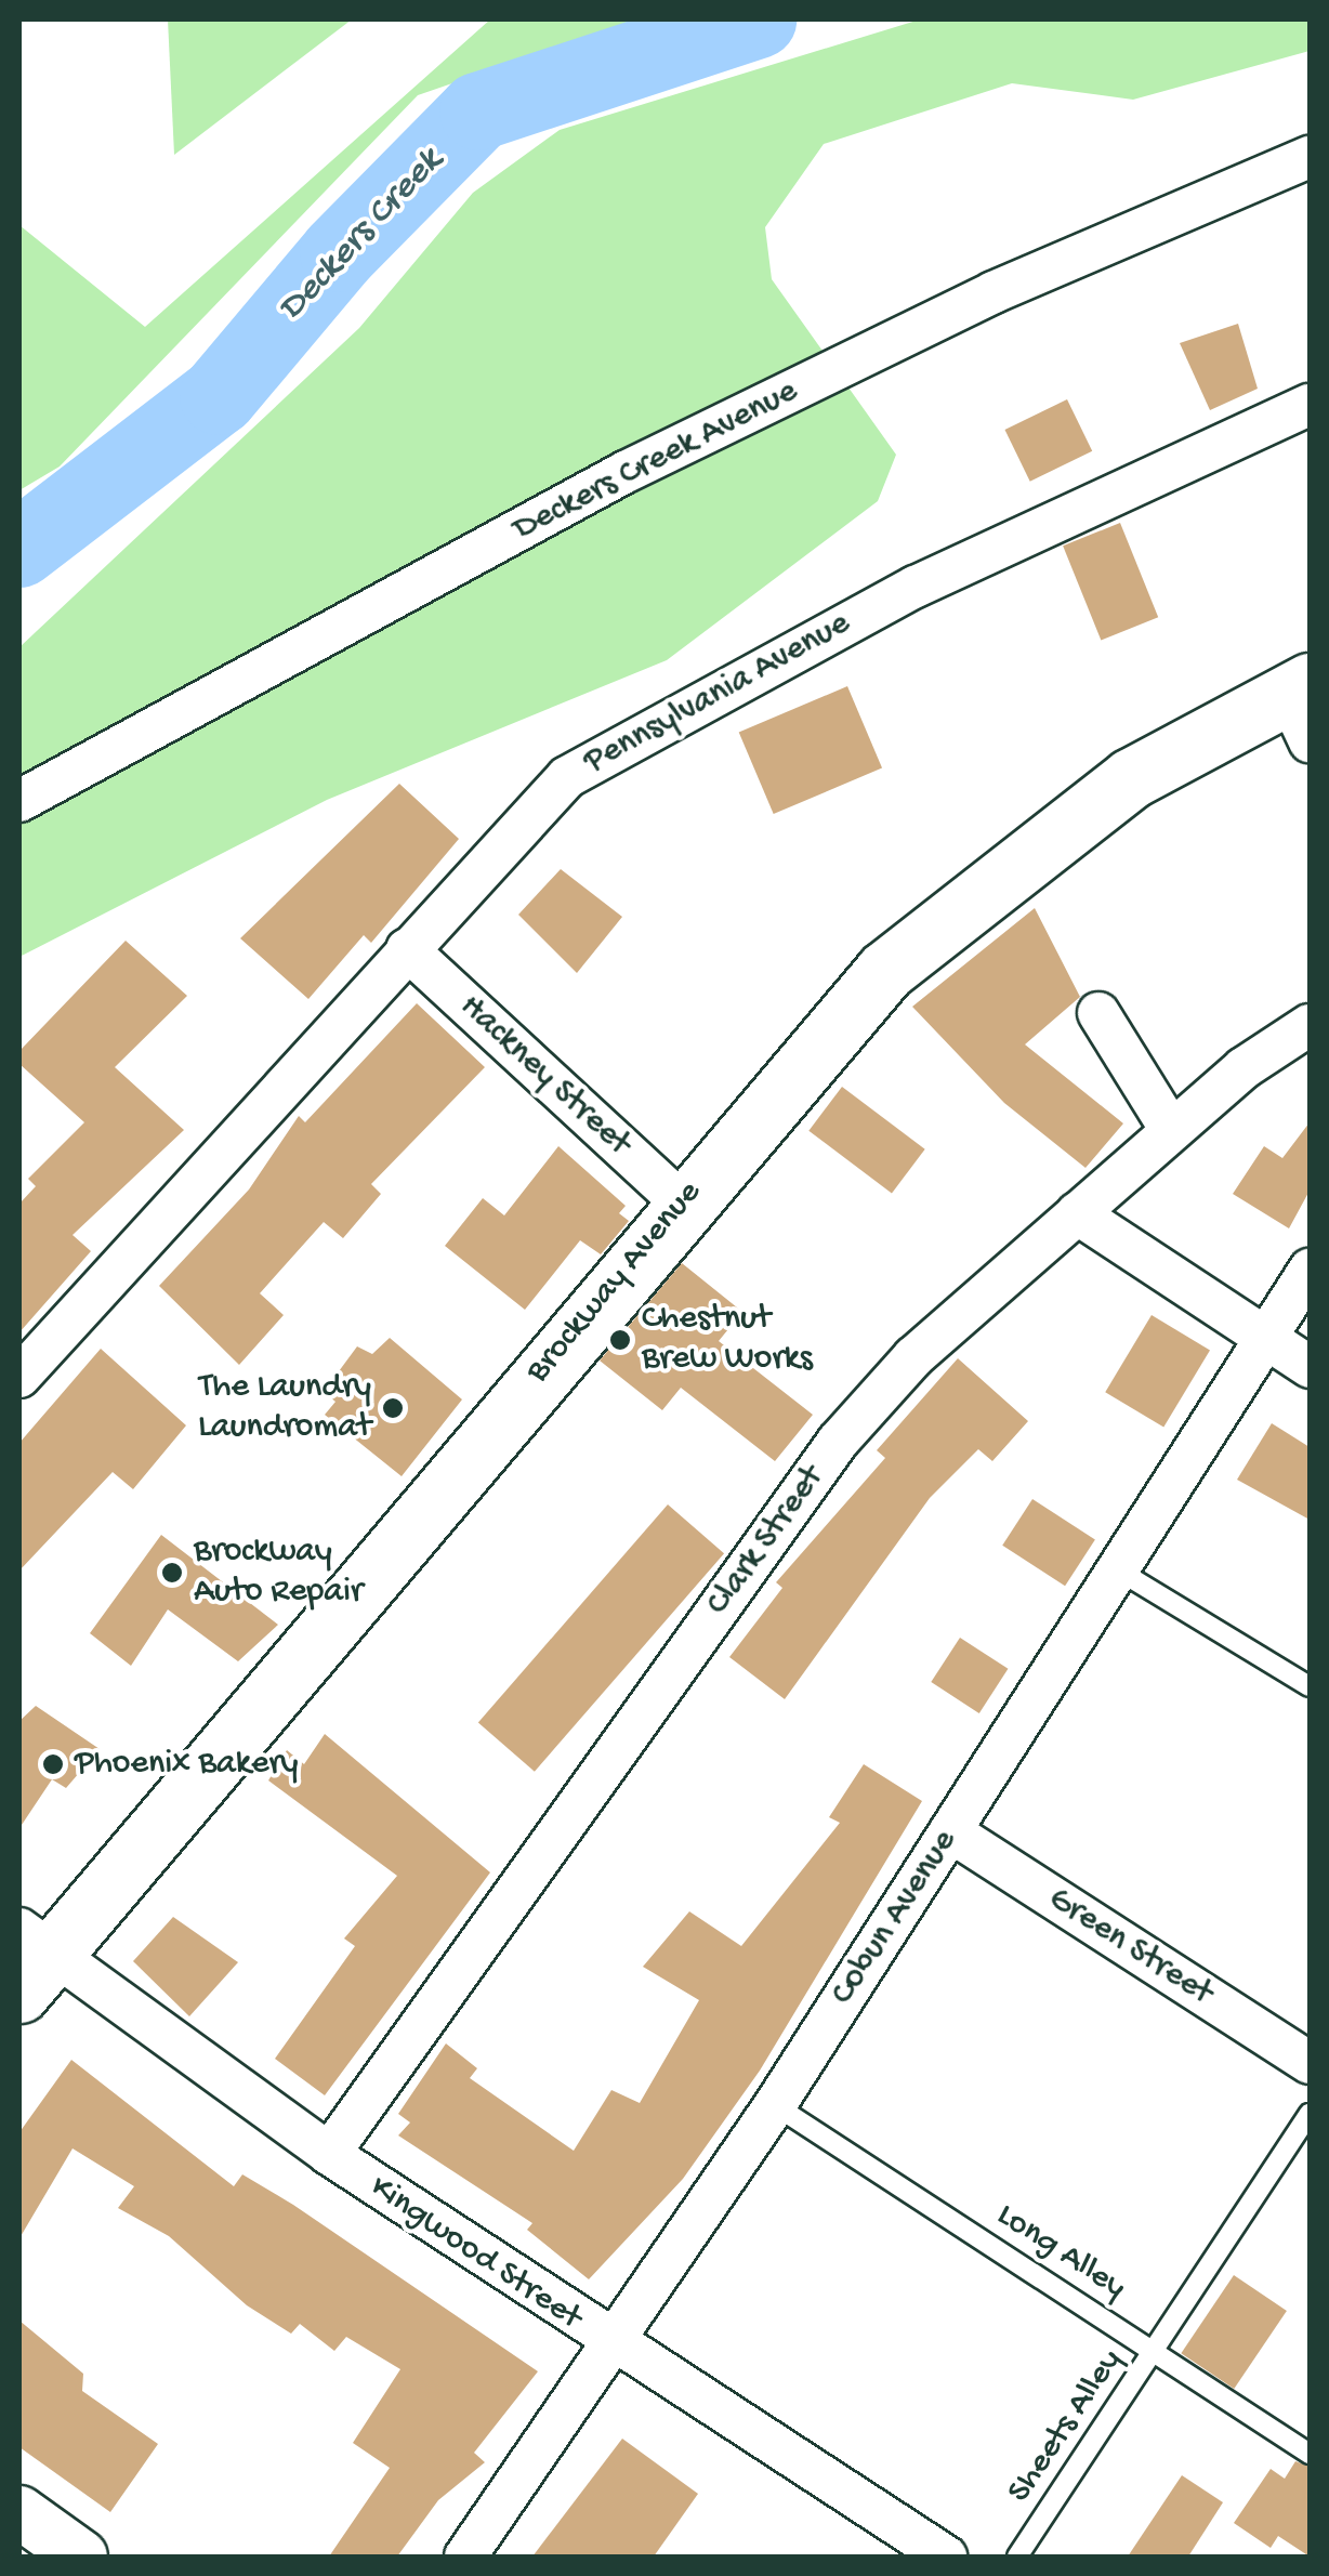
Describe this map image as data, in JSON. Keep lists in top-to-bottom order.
{
  "streets": {
    "main road": ["Brockway Avenue"],
    "street": [
      "Deckers Creek Avenue",
      "Pennsylvania Avenue",
      "Hackney Street",
      "Clark Street",
      "Cobun Avenue",
      "Green Street",
      "Kingwood Street"
    ],
    "lane": ["Long Alley", "Sheets Alley"]
  },
  "crossings": [
    ["Pennsylvania Avenue", "Hackney Street"],
    ["Hackney Street", "Brockway Avenue"],
    ["Brockway Avenue", "Kingwood Street"],
    ["Clark Street", "Kingwood Street"],
    ["Cobun Avenue", "Green Street"],
    ["Cobun Avenue", "Long Alley"],
    ["Cobun Avenue", "Kingwood Street"],
    ["Long Alley", "Sheets Alley"]
  ],
  "water": ["Deckers Creek"],
  "places": [
    "Chestnut Brew Works",
    "The Laundry Laundromat",
    "Brockway Auto Repair",
    "Phoenix Bakery"
  ]
}
